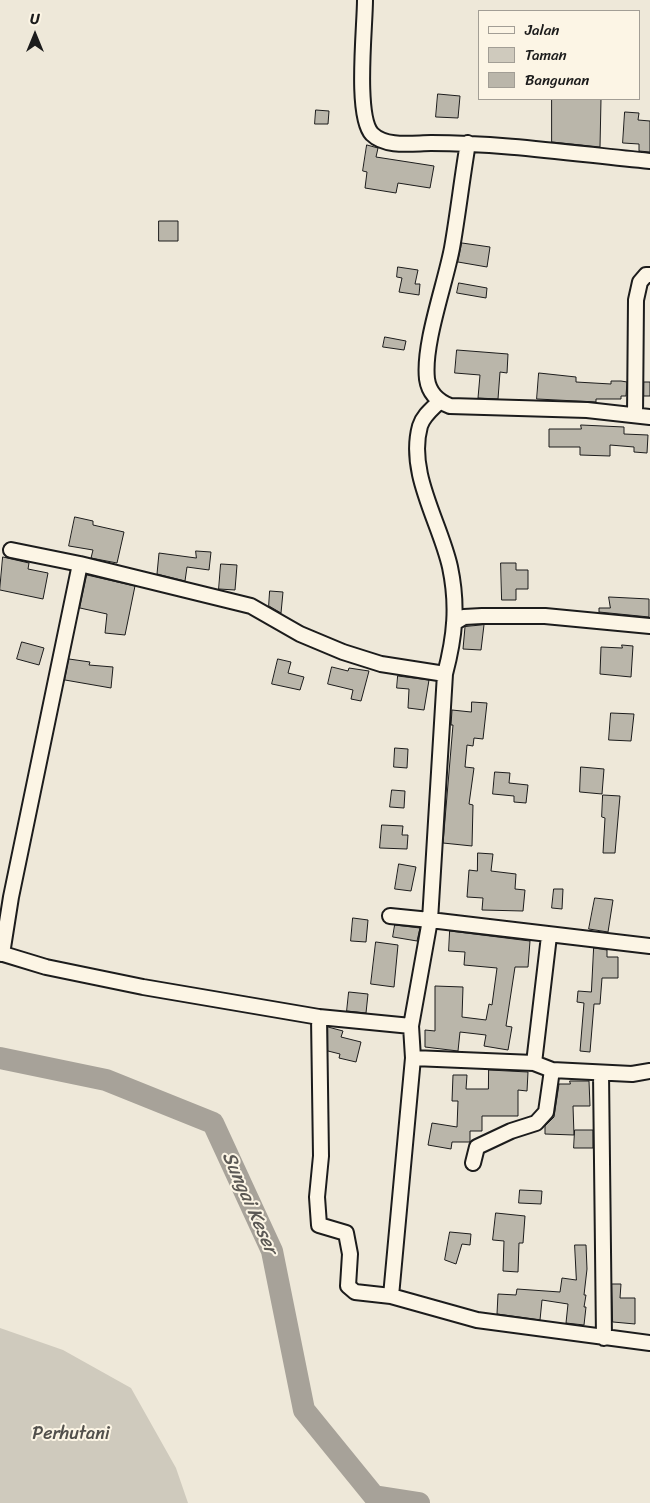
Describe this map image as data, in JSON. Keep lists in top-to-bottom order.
{
  "water": ["Sungai Keser"],
  "parks": ["Perhutani"],
  "legend": ["Jalan", "Taman", "Bangunan"],
  "north": "top"
}
